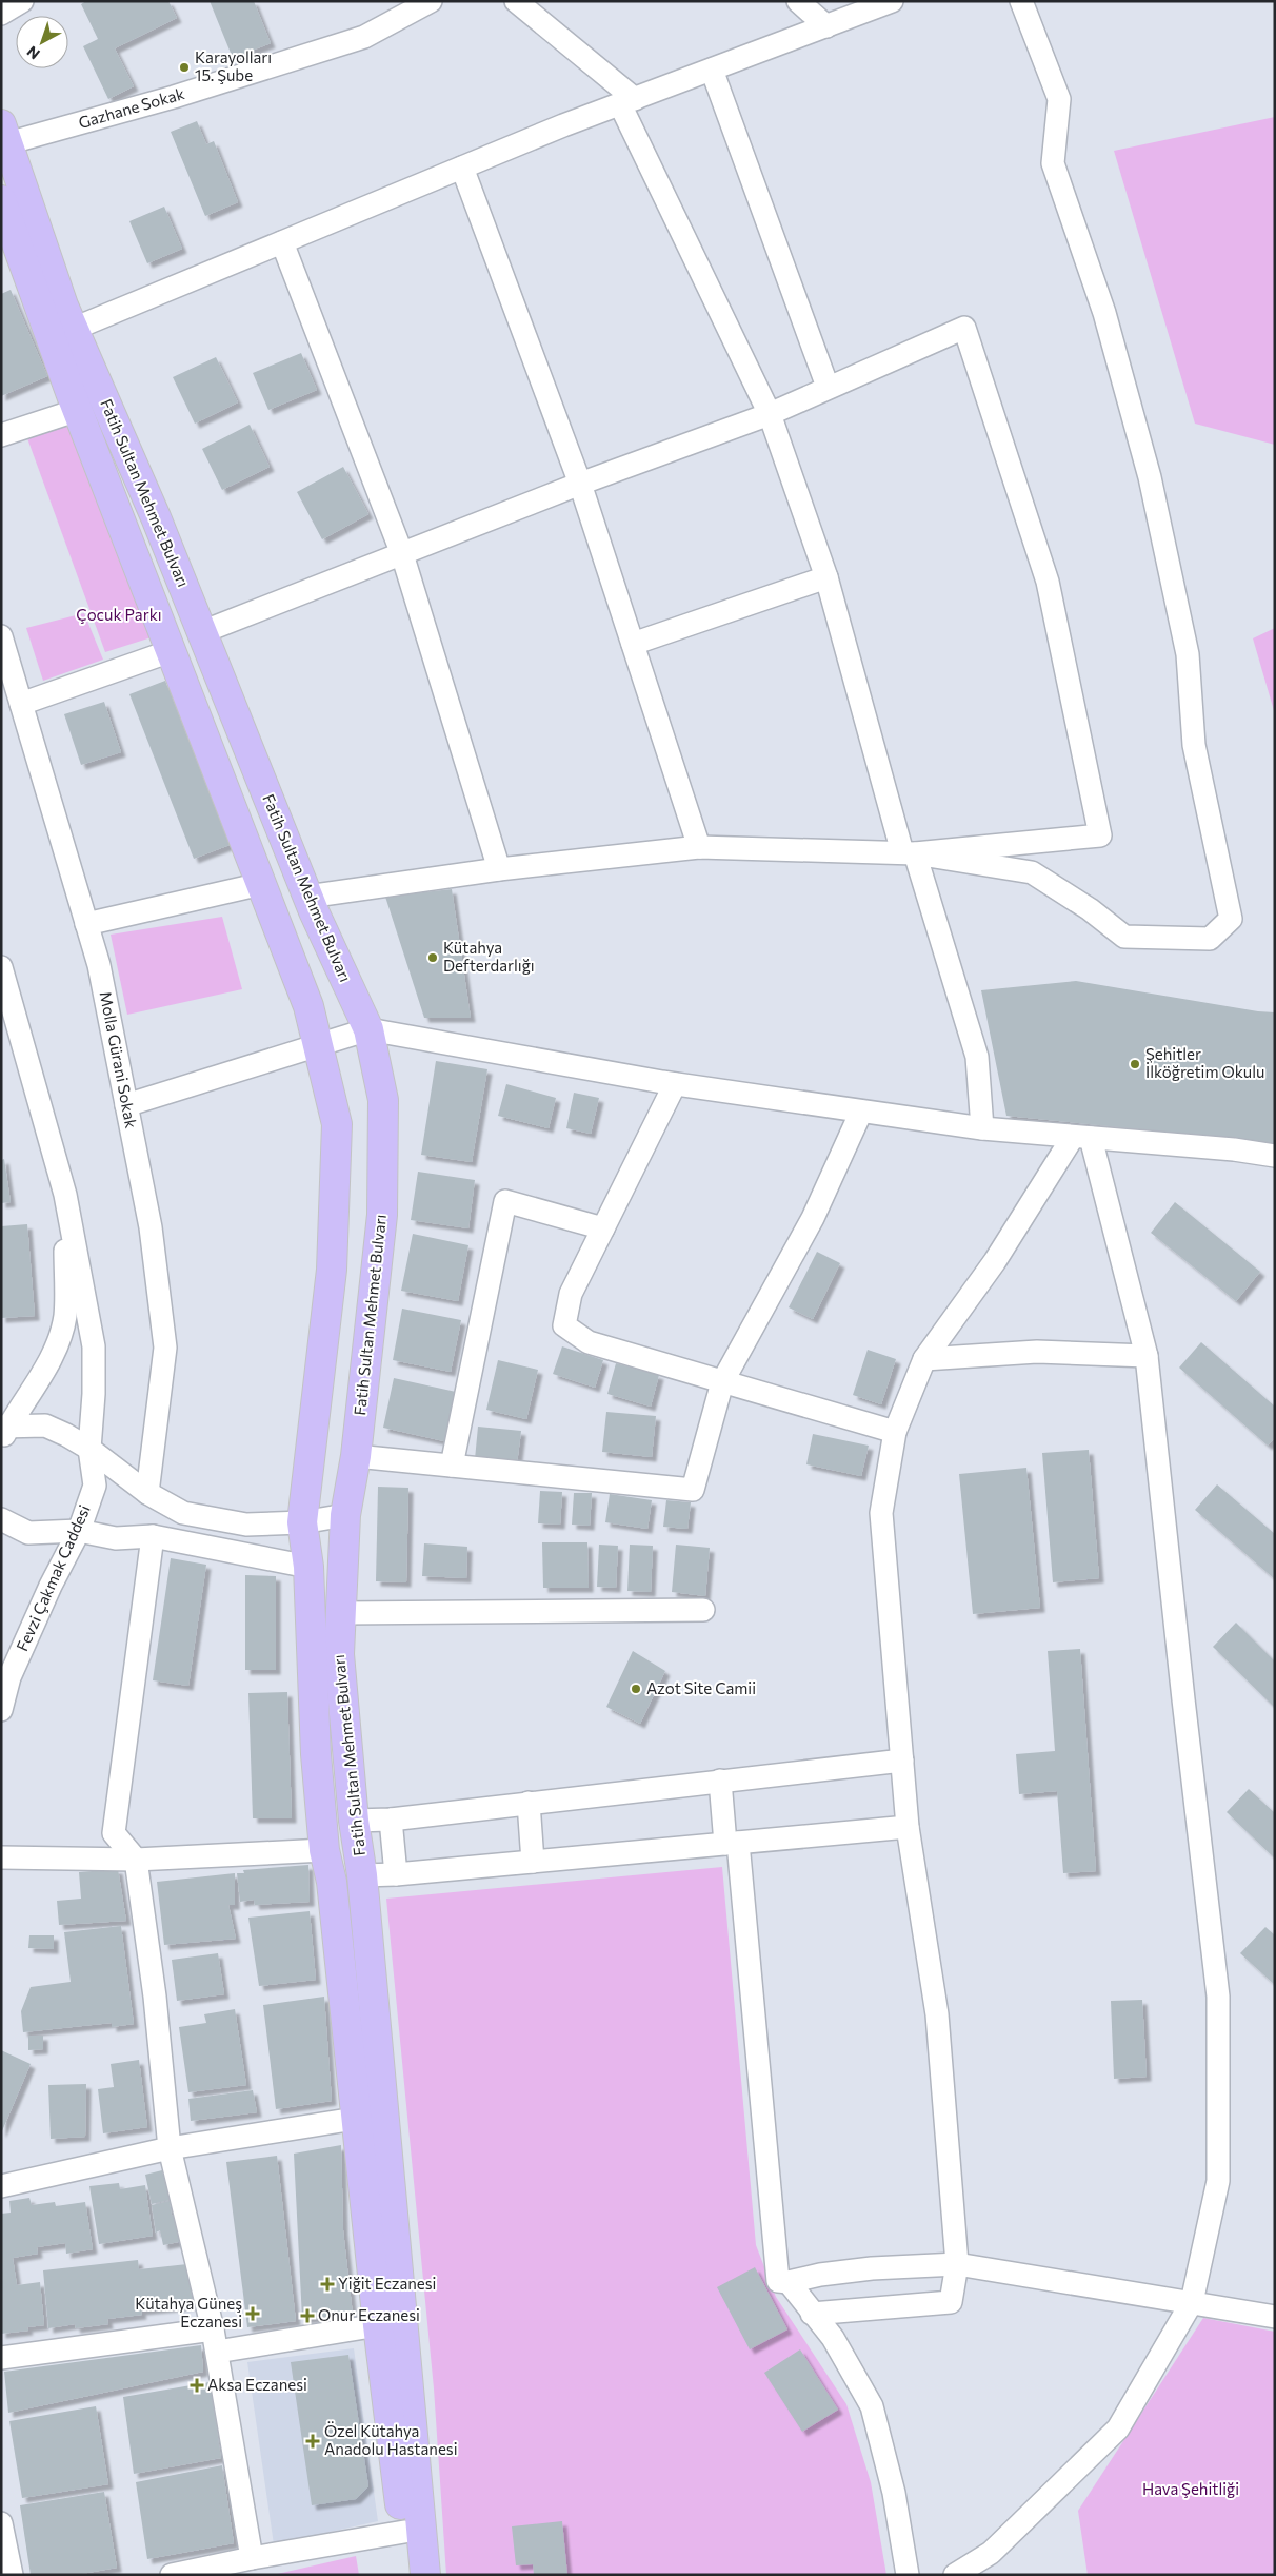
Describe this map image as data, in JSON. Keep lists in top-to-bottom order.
{
  "streets": {
    "main road": ["Fatih Sultan Mehmet Bulvarı"],
    "street": ["Gazhane Sokak", "Molla Gürani Sokak", "Fevzi Çakmak Caddesi"]
  },
  "crossings": [
    ["Gazhane Sokak", "Fatih Sultan Mehmet Bulvarı"]
  ],
  "parks": ["Çocuk Parkı", "Hava Şehitliği"],
  "places": {
    "other": [
      "Karayolları 15. Şube",
      "Kütahya Defterdarlığı",
      "Şehitler İlköğretim Okulu",
      "Azot Site Camii"
    ],
    "health": [
      "Yiğit Eczanesi",
      "Kütahya Güneş Eczanesi",
      "Onur Eczanesi",
      "Aksa Eczanesi",
      "Özel Kütahya Anadolu Hastanesi"
    ]
  },
  "north": "bottom left"
}
